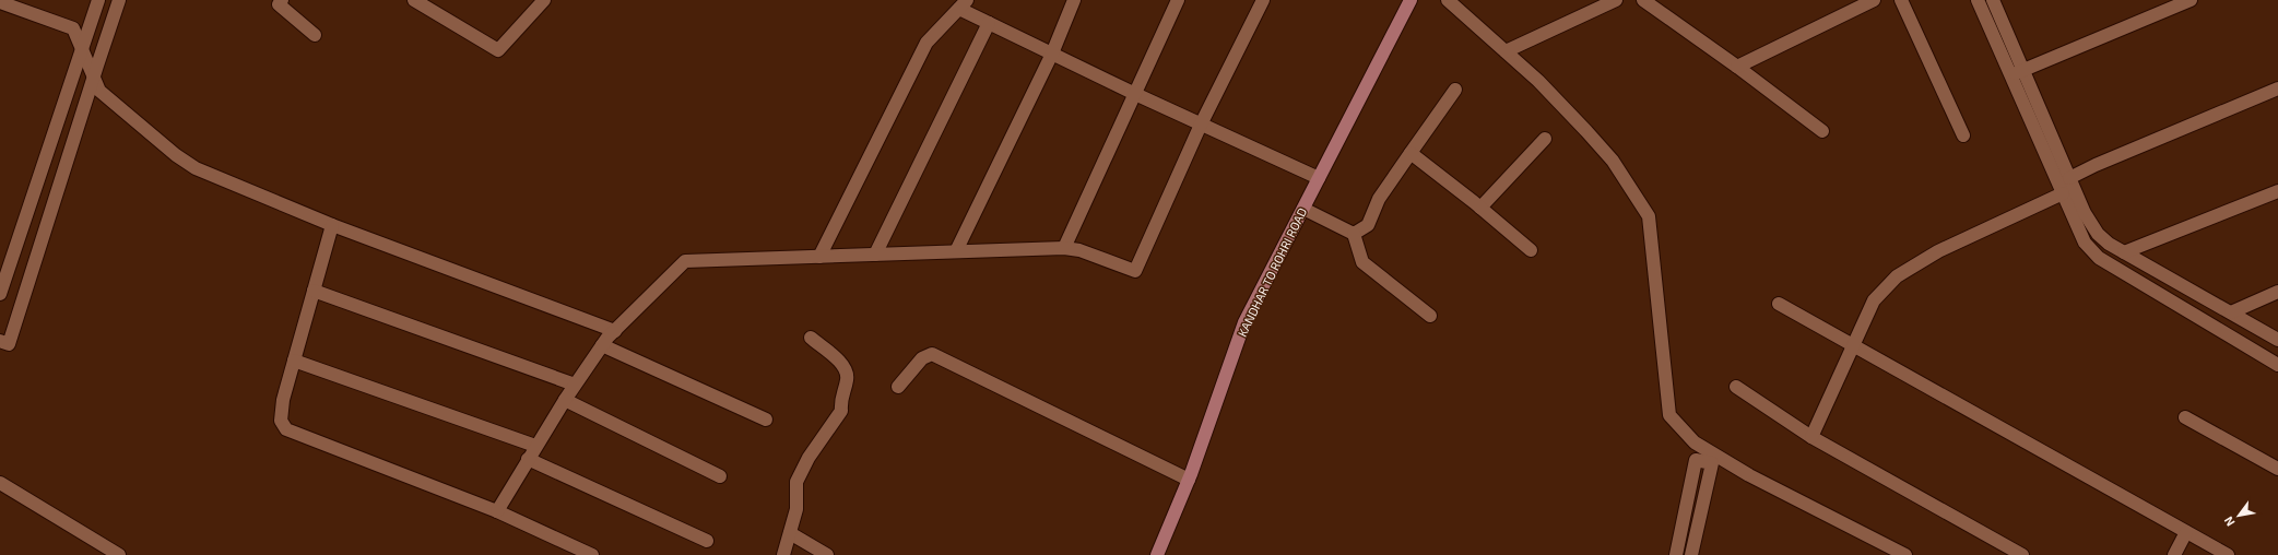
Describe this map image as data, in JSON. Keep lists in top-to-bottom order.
{
  "streets": {
    "street": ["KANDHAR TO ROHRI ROAD"]
  },
  "north": "bottom left"
}
